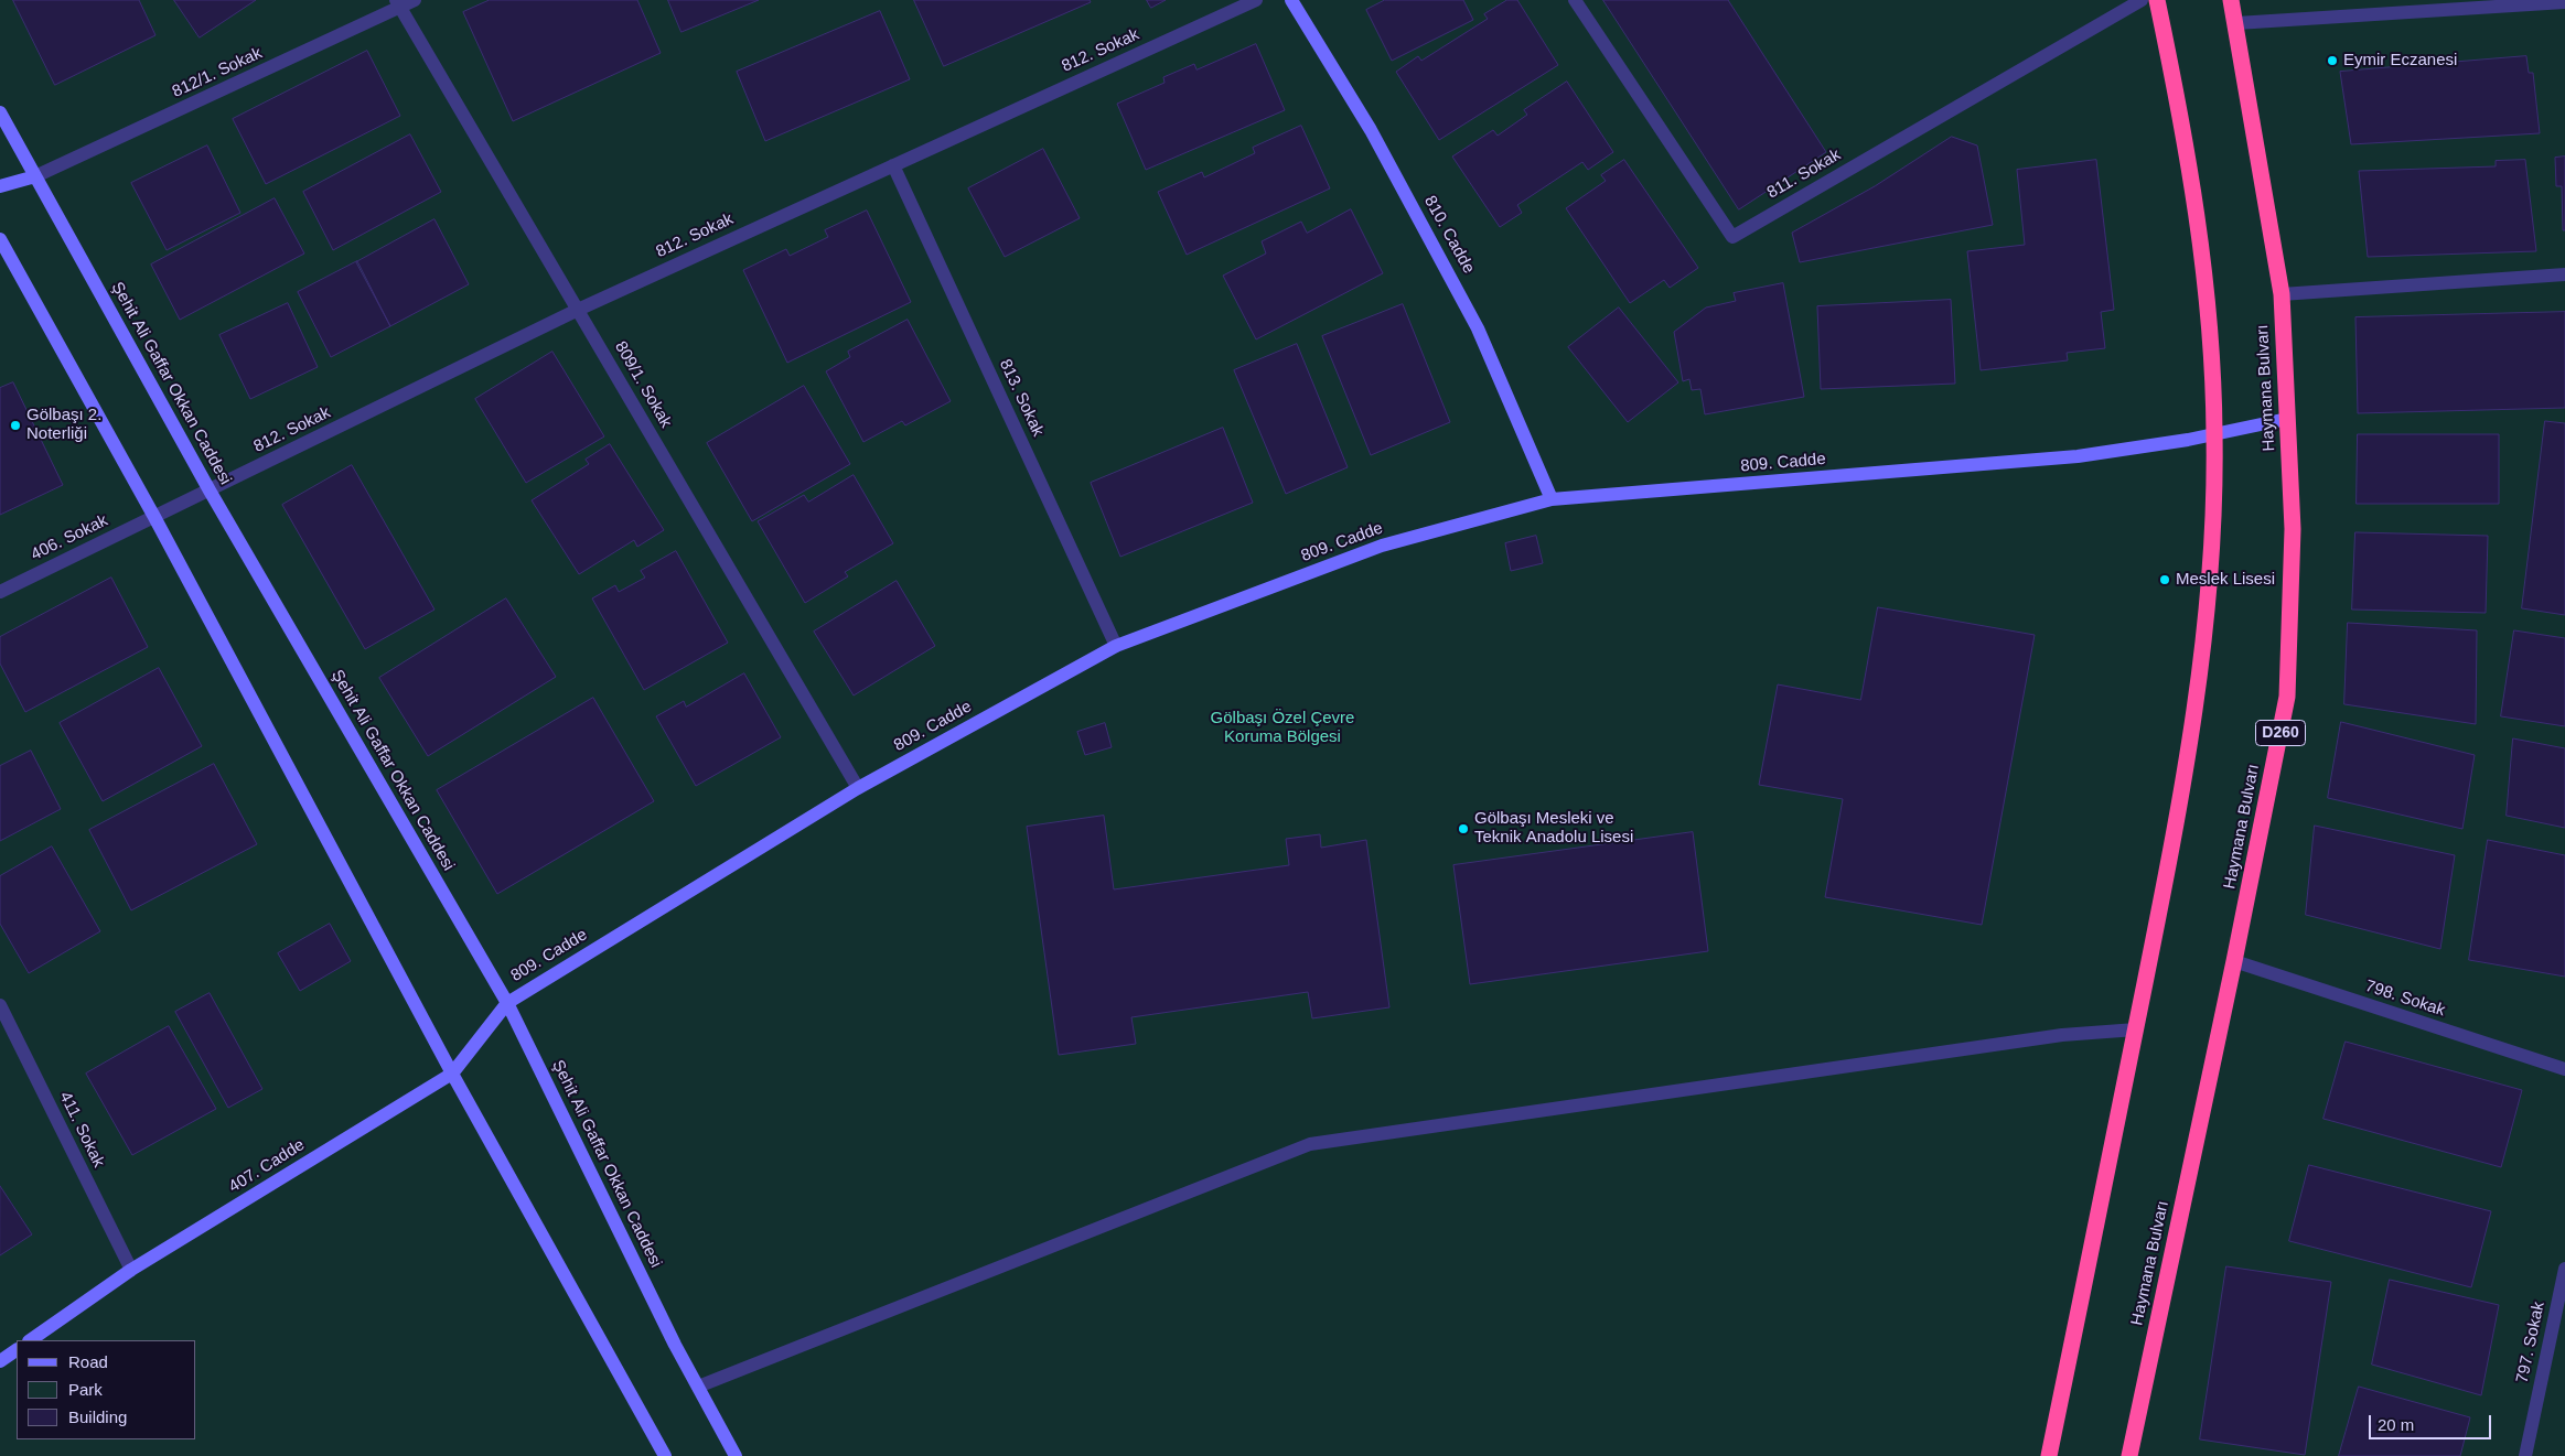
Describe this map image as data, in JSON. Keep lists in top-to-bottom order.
{
  "streets": {
    "highway": ["Haymana Bulvarı", "D260"],
    "street": [
      "812. Sokak",
      "812/1. Sokak",
      "811. Sokak",
      "810. Cadde",
      "Şehit Ali Gaffar Okkan Caddesi",
      "809/1. Sokak",
      "813. Sokak",
      "809. Cadde",
      "406. Sokak",
      "798. Sokak",
      "411. Sokak",
      "407. Cadde",
      "797. Sokak"
    ]
  },
  "crossings": [
    ["812. Sokak", "Şehit Ali Gaffar Okkan Caddesi"],
    ["812. Sokak", "809/1. Sokak"],
    ["812. Sokak", "813. Sokak"],
    ["812. Sokak", "406. Sokak"],
    ["812/1. Sokak", "Şehit Ali Gaffar Okkan Caddesi"],
    ["812/1. Sokak", "809/1. Sokak"],
    ["810. Cadde", "809. Cadde"],
    ["Şehit Ali Gaffar Okkan Caddesi", "809. Cadde"],
    ["Şehit Ali Gaffar Okkan Caddesi", "407. Cadde"],
    ["809/1. Sokak", "809. Cadde"],
    ["Haymana Bulvarı", "809. Cadde"],
    ["Haymana Bulvarı", "798. Sokak"],
    ["813. Sokak", "809. Cadde"],
    ["809. Cadde", "407. Cadde"],
    ["411. Sokak", "407. Cadde"]
  ],
  "parks": ["Gölbaşı Özel Çevre Koruma Bölgesi"],
  "places": [
    "Eymir Eczanesi",
    "Gölbaşı 2. Noterliği",
    "Meslek Lisesi",
    "Gölbaşı Mesleki ve Teknik Anadolu Lisesi"
  ],
  "legend": ["Road", "Park", "Building"],
  "scale_bar": "20 m"
}
